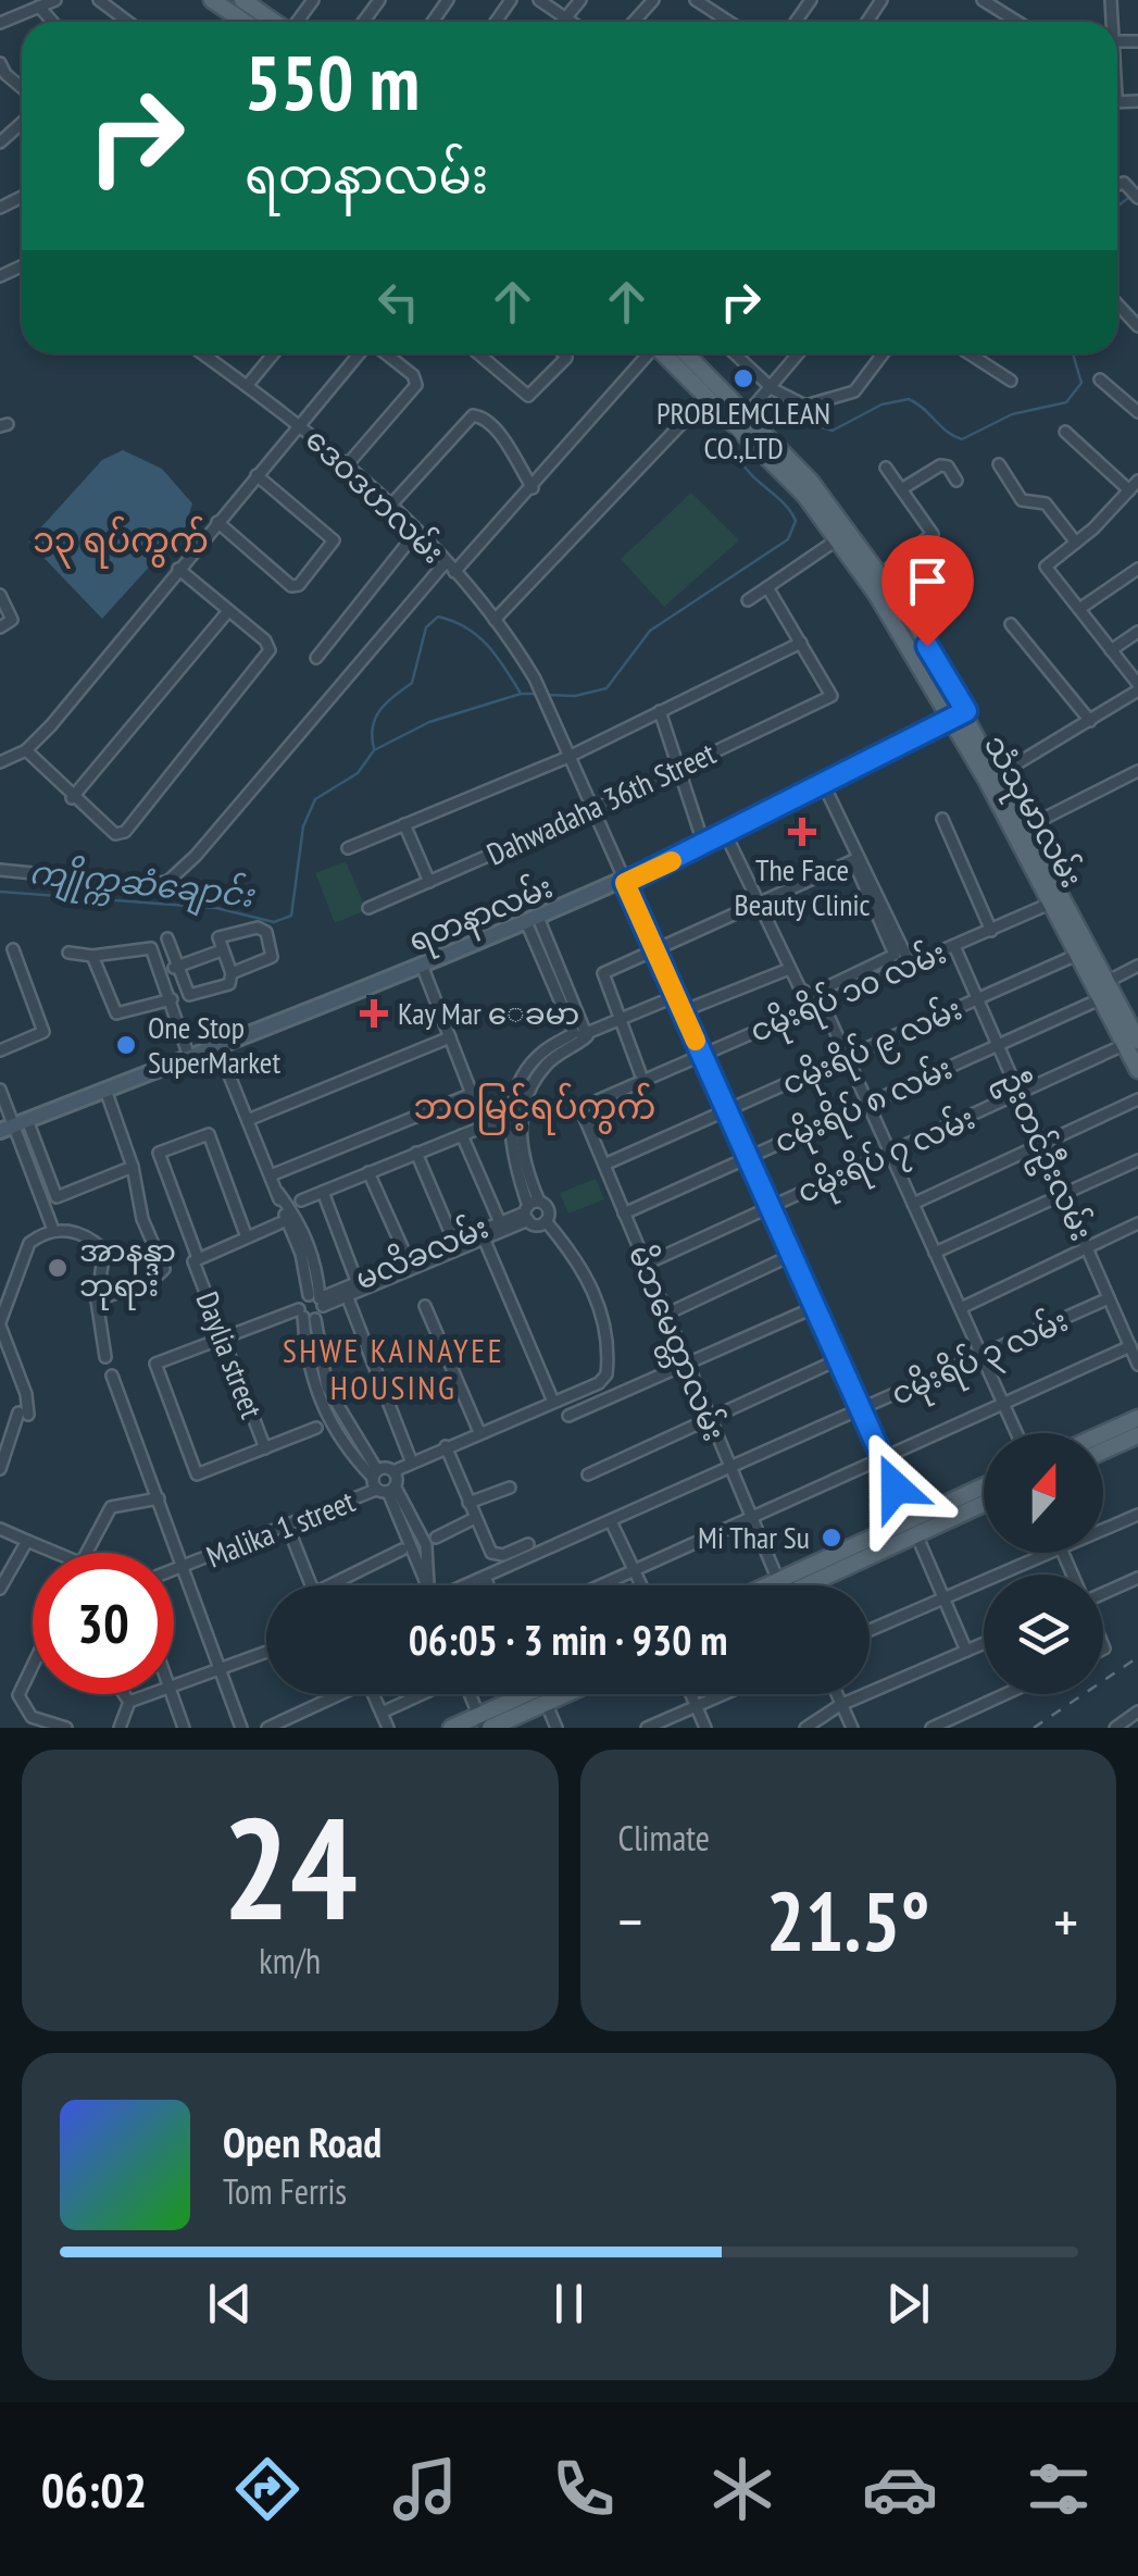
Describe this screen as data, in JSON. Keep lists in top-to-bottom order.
{
  "streets": {
    "main road": ["သံသုမာလမ်း", "ရတနာလမ်း"],
    "street": [
      "ဒေဝဒဟလမ်း",
      "Dahwadaha 36th Street",
      "ငမိုးရိပ် ၁၀ လမ်း",
      "ငမိုးရိပ် ၉ လမ်း",
      "ငမိုးရိပ် ၈ လမ်း",
      "ငမိုးရိပ် ၇ လမ်း",
      "ဦးတင်ဦးလမ်း",
      "မလိခလမ်း",
      "မိဘမေတ္တာလမ်း",
      "Daylia street",
      "ငမိုးရိပ် ၃ လမ်း",
      "Malika 1 street"
    ]
  },
  "crossings": [
    ["ဒေဝဒဟလမ်း", "Dahwadaha 36th Street"],
    ["ဒေဝဒဟလမ်း", "ရတနာလမ်း"],
    ["ဒေဝဒဟလမ်း", "ငမိုးရိပ် ၁၀ လမ်း"],
    ["ဒေဝဒဟလမ်း", "ငမိုးရိပ် ၉ လမ်း"],
    ["ဒေဝဒဟလမ်း", "ငမိုးရိပ် ၈ လမ်း"],
    ["ဒေဝဒဟလမ်း", "ငမိုးရိပ် ၇ လမ်း"],
    ["ဒေဝဒဟလမ်း", "ငမိုးရိပ် ၃ လမ်း"],
    ["သံသုမာလမ်း", "ရတနာလမ်း"],
    ["သံသုမာလမ်း", "ငမိုးရိပ် ၁၀ လမ်း"],
    ["သံသုမာလမ်း", "ငမိုးရိပ် ၉ လမ်း"],
    ["သံသုမာလမ်း", "ငမိုးရိပ် ၈ လမ်း"],
    ["သံသုမာလမ်း", "ငမိုးရိပ် ၇ လမ်း"],
    ["ငမိုးရိပ် ၁၀ လမ်း", "ဦးတင်ဦးလမ်း"],
    ["ငမိုးရိပ် ၁၀ လမ်း", "မိဘမေတ္တာလမ်း"],
    ["ငမိုးရိပ် ၉ လမ်း", "ဦးတင်ဦးလမ်း"],
    ["ငမိုးရိပ် ၉ လမ်း", "မိဘမေတ္တာလမ်း"],
    ["ငမိုးရိပ် ၈ လမ်း", "ဦးတင်ဦးလမ်း"],
    ["ငမိုးရိပ် ၈ လမ်း", "မိဘမေတ္တာလမ်း"],
    ["ငမိုးရိပ် ၇ လမ်း", "ဦးတင်ဦးလမ်း"],
    ["ငမိုးရိပ် ၇ လမ်း", "မိဘမေတ္တာလမ်း"],
    ["ဦးတင်ဦးလမ်း", "ငမိုးရိပ် ၃ လမ်း"],
    ["မိဘမေတ္တာလမ်း", "ငမိုးရိပ် ၃ လမ်း"]
  ],
  "districts": ["၁၃ ရပ်ကွက်", "ဘဝမြင့်ရပ်ကွက်", "SHWE KAINAYEE HOUSING"],
  "water": ["ကျိုက္ကဆံချောင်း"],
  "places": {
    "other": [
      "PROBLEMCLEAN CO.,LTD",
      "One Stop SuperMarket",
      "အာနန္ဒာ ဘုရား",
      "Mi Thar Su"
    ],
    "health": ["The Face Beauty Clinic", "Kay Mar ေခမာ"]
  },
  "north": "top",
  "page": {
    "turn": ["550 m", "ရတနာလမ်း"],
    "limit": "30",
    "trip": "06:05 · 3 min · 930 m",
    "tile": [
      ["24", "km/h"],
      "Climate"
    ],
    "heat": ["−", "21.5°", "+"],
    "song": ["Open Road", "Tom Ferris"],
    "tabs": "06:02"
  }
}
